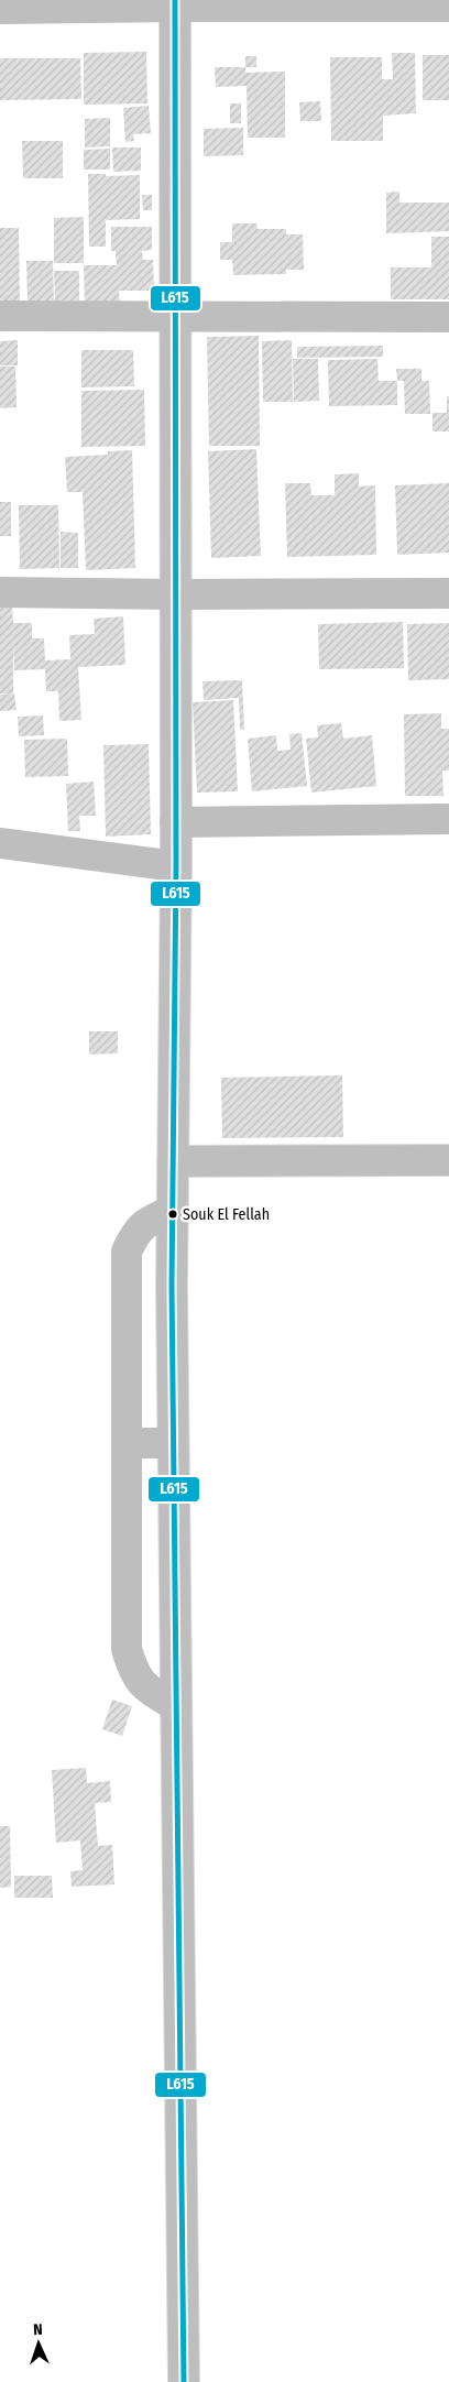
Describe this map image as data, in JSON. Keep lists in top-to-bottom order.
{
  "places": ["Souk El Fellah"],
  "lines": ["transit line L615"],
  "north": "top"
}
